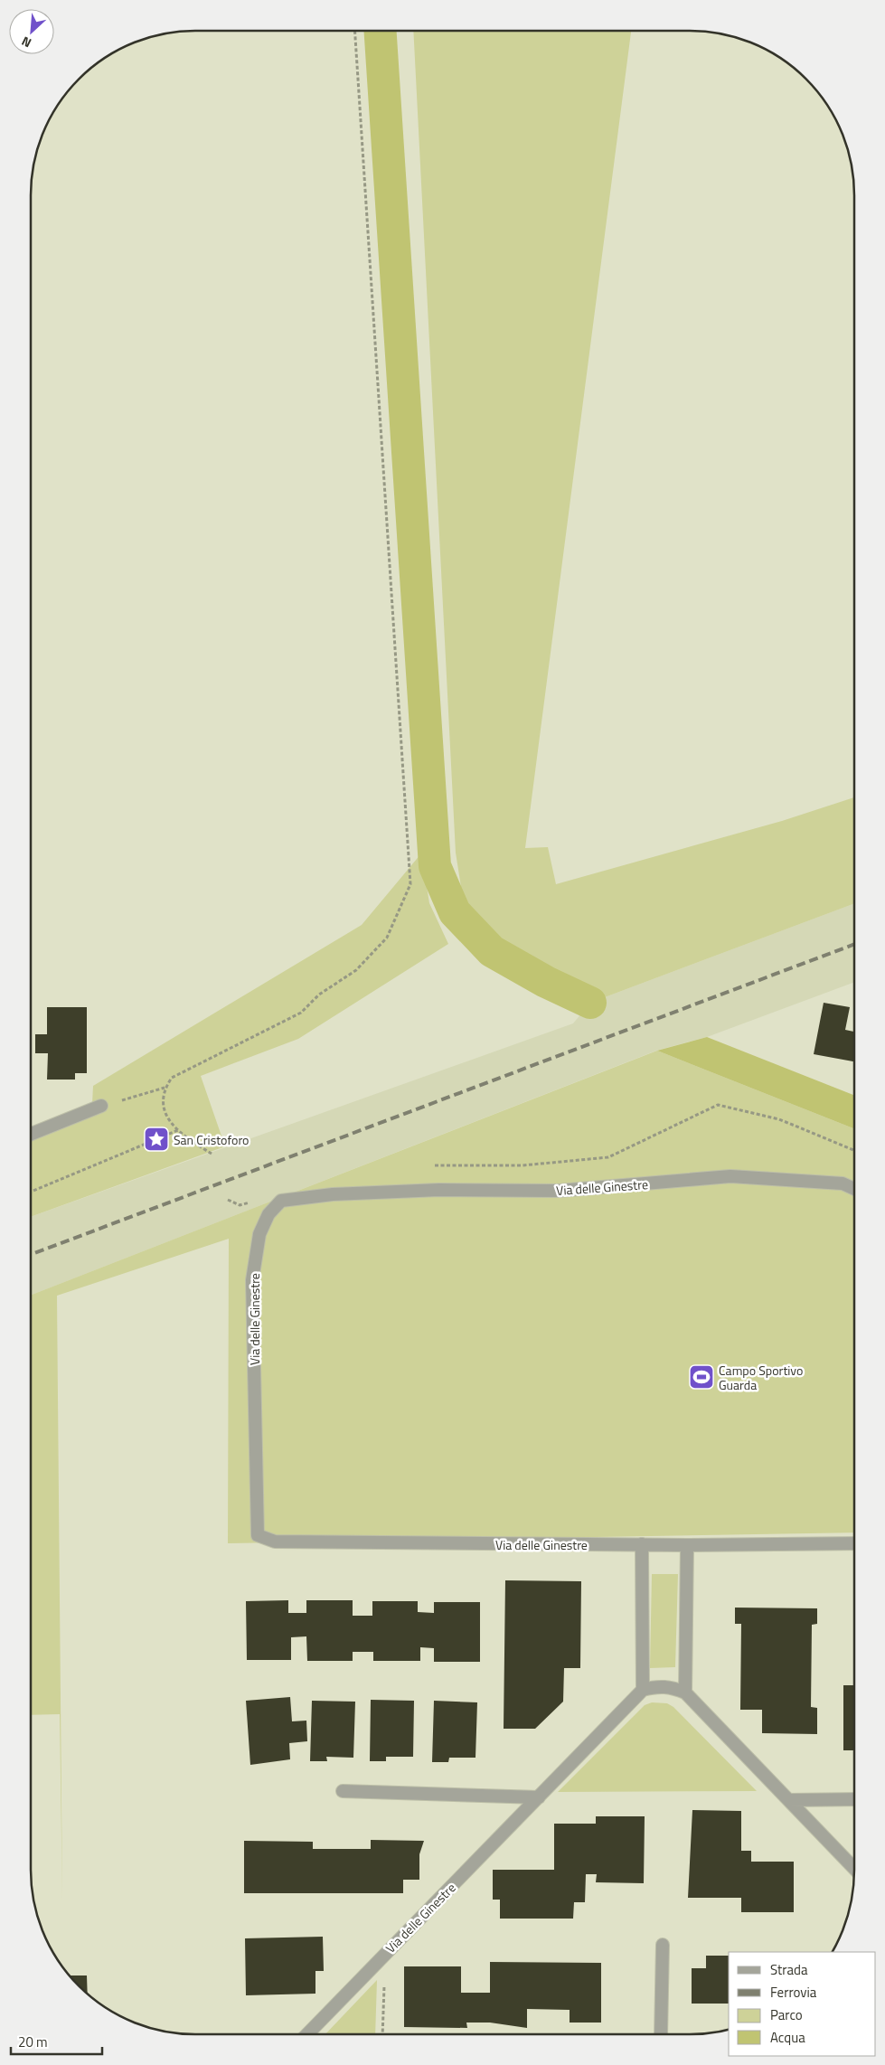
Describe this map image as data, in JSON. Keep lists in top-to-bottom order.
{
  "streets": {
    "street": ["Via delle Ginestre"]
  },
  "places": {
    "place": ["San Cristoforo"],
    "sports": ["Campo Sportivo Guarda"]
  },
  "legend": [
    "Strada",
    "Ferrovia",
    "Parco",
    "Acqua"
  ],
  "scale_bar": "20 m",
  "north": "bottom left"
}
